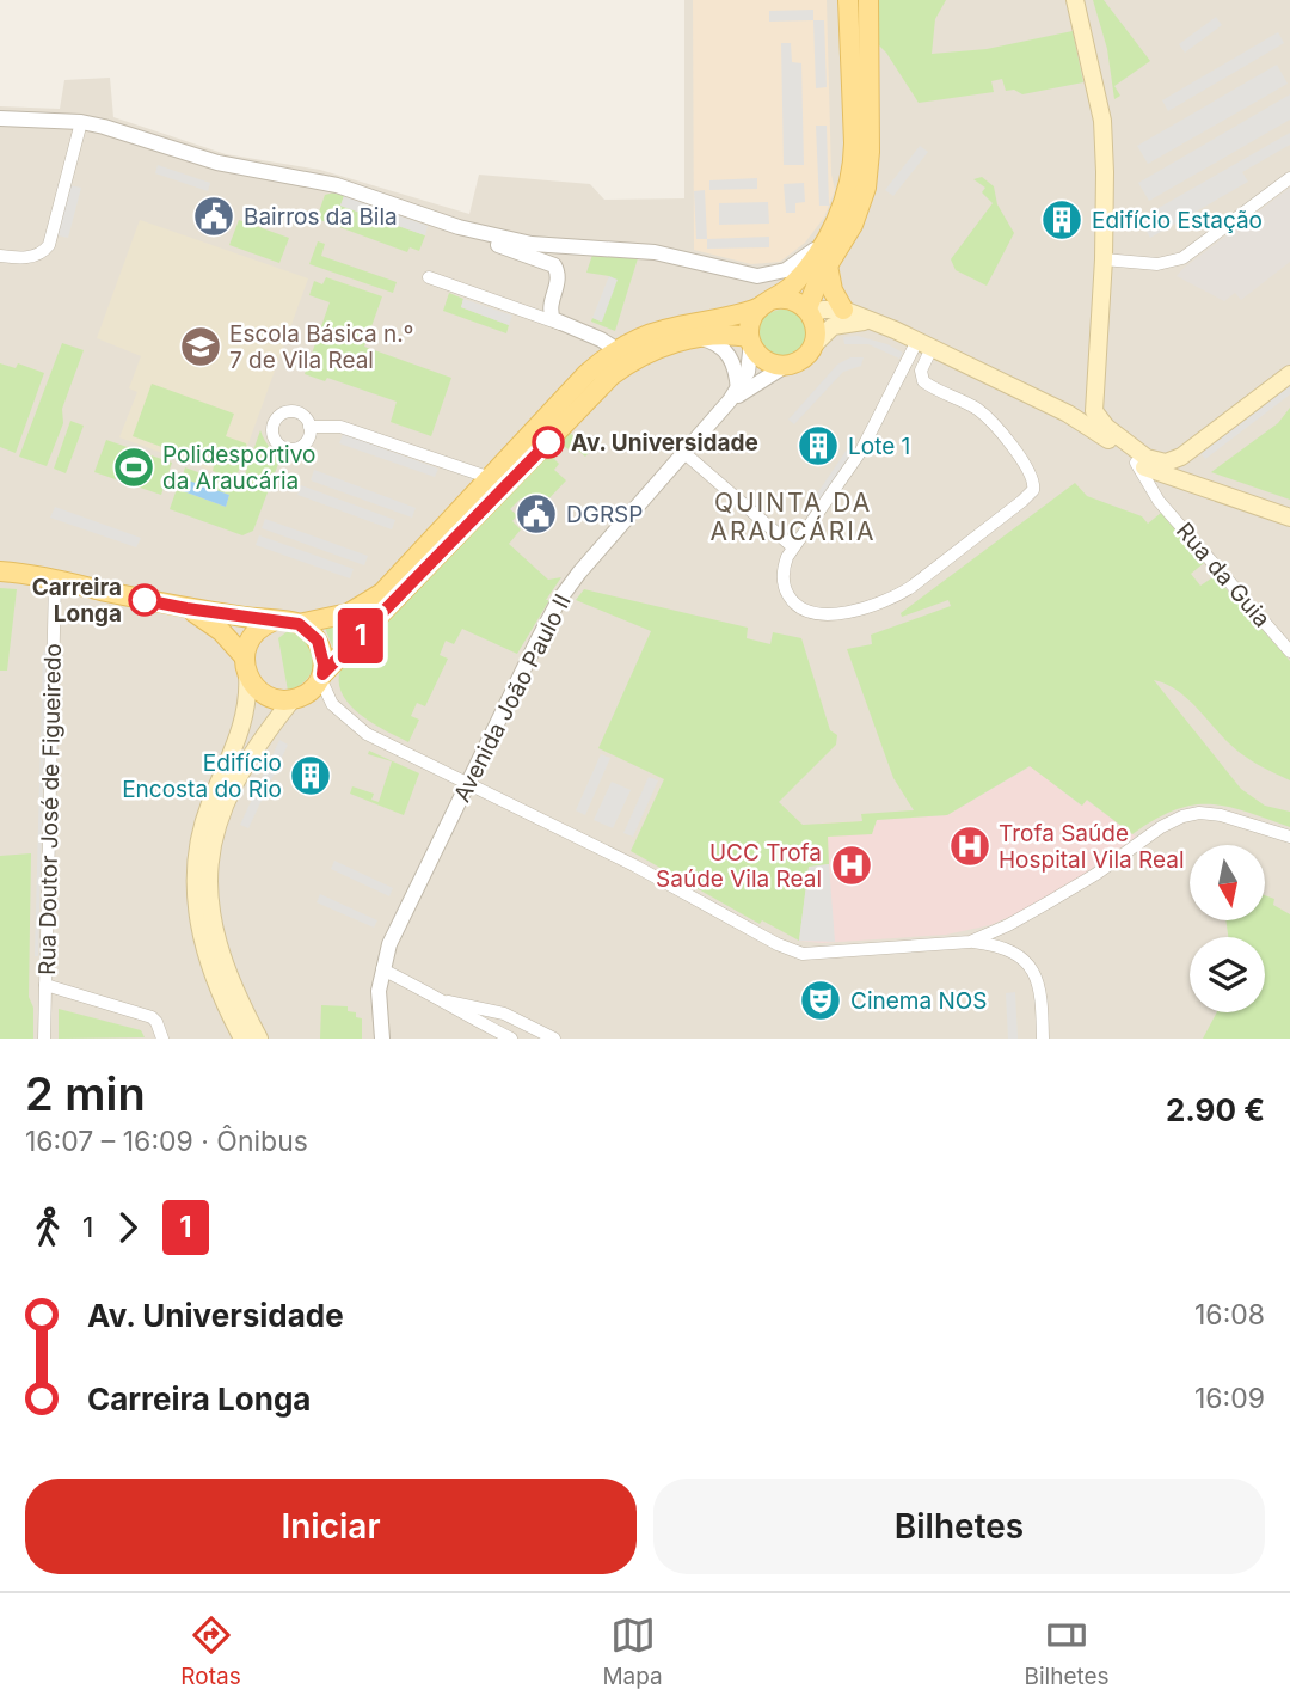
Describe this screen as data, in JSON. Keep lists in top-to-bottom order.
{
  "streets": {
    "street": ["Rua da Guia", "Avenida João Paulo II", "Rua Doutor José de Figueiredo"]
  },
  "districts": ["QUINTA DA ARAUCÁRIA"],
  "places": {
    "public building": ["Bairros da Bila", "DGRSP"],
    "building": ["Edifício Estação", "Lote 1", "Edifício Encosta do Rio"],
    "school or university": ["Escola Básica n.º 7 de Vila Real"],
    "other": ["Av. Universidade", "Carreira Longa"],
    "sports": ["Polidesportivo da Araucária"],
    "hospital": ["Trofa Saúde Hospital Vila Real", "UCC Trofa Saúde Vila Real"],
    "theatre": ["Cinema NOS"]
  },
  "lines": ["bus line 1"],
  "north": "bottom",
  "page": {
    "on_map": "1",
    "heading": ["2 min", "16:07 – 16:09 · Ônibus", "2.90 €"],
    "legs": ["1", "1"],
    "list": [
      {
        "name": "Av. Universidade",
        "value": "16:08"
      },
      {
        "name": "Carreira Longa",
        "value": "16:09"
      }
    ],
    "buttons": ["Iniciar", "Bilhetes"],
    "tabs": ["Rotas", "Mapa", "Bilhetes"]
  }
}
